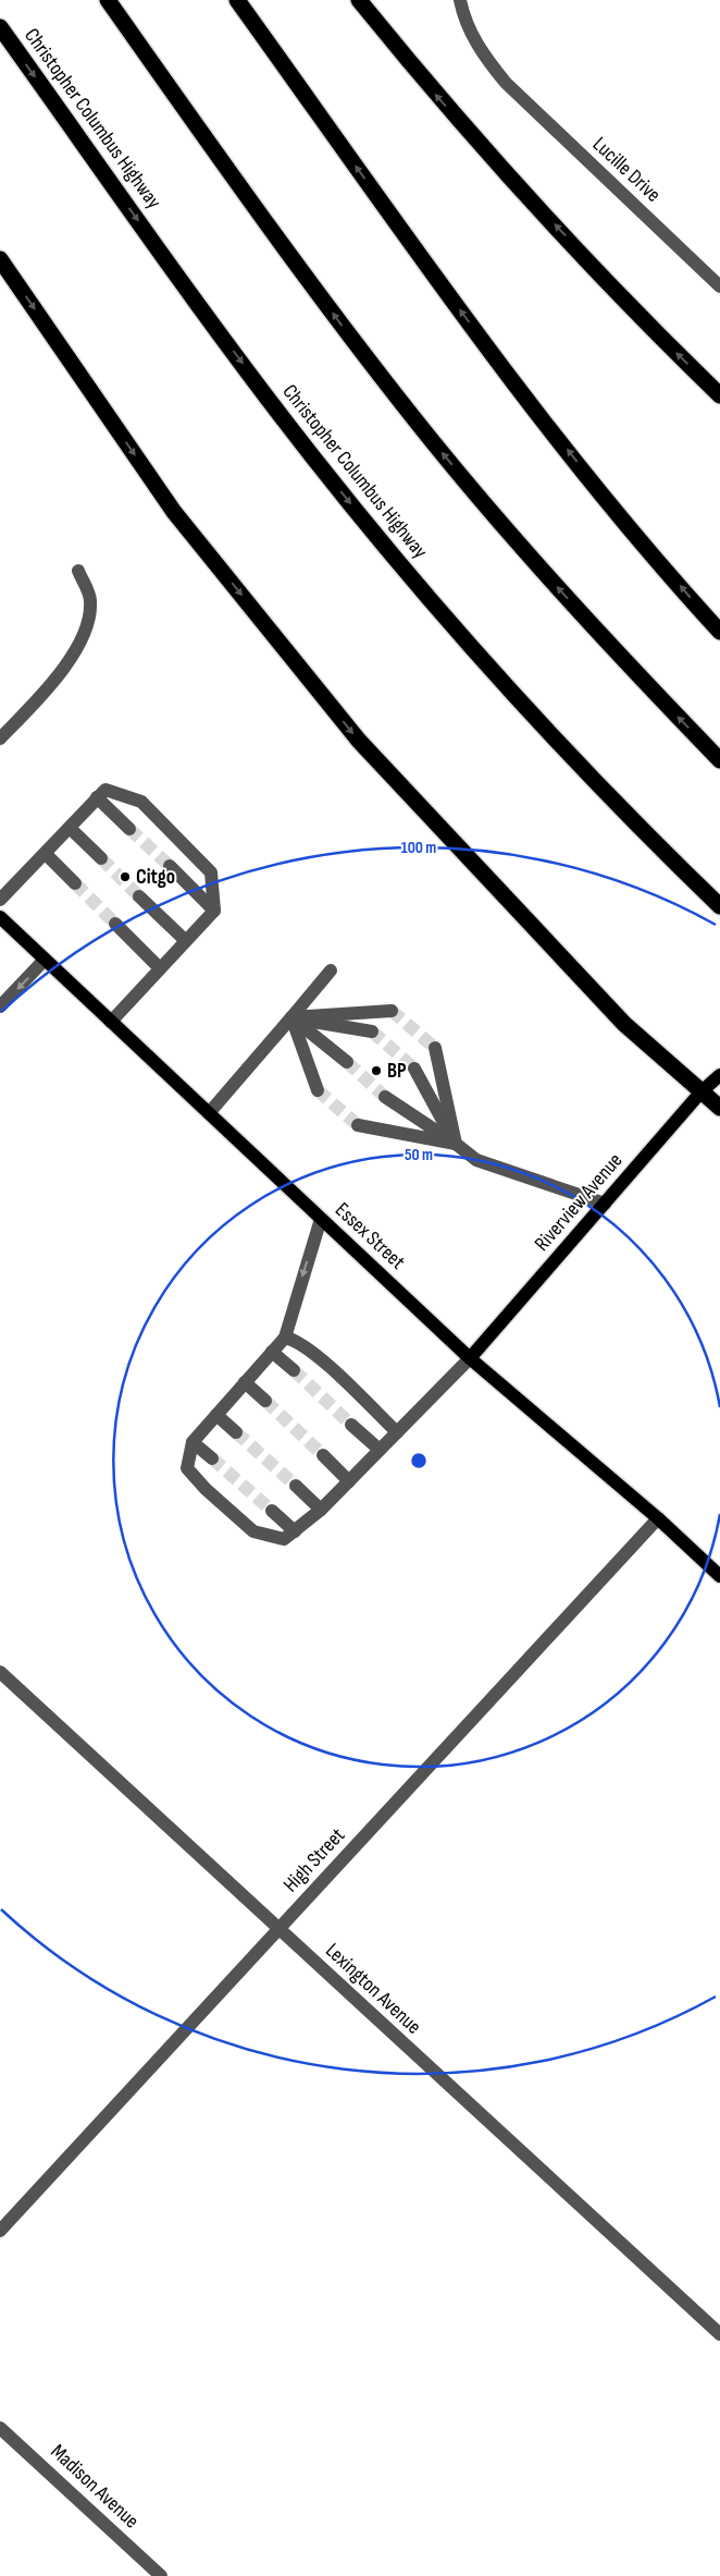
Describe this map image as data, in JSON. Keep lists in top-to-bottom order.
{
  "streets": {
    "highway": ["Christopher Columbus Highway"],
    "main road": ["Riverview Avenue", "Essex Street"],
    "street": [
      "Lucille Drive",
      "High Street",
      "Lexington Avenue",
      "Madison Avenue"
    ]
  },
  "crossings": [
    ["Riverview Avenue", "Essex Street"],
    ["Essex Street", "High Street"],
    ["High Street", "Lexington Avenue"]
  ],
  "places": ["Citgo", "BP"],
  "rings": ["100 m", "50 m"]
}
